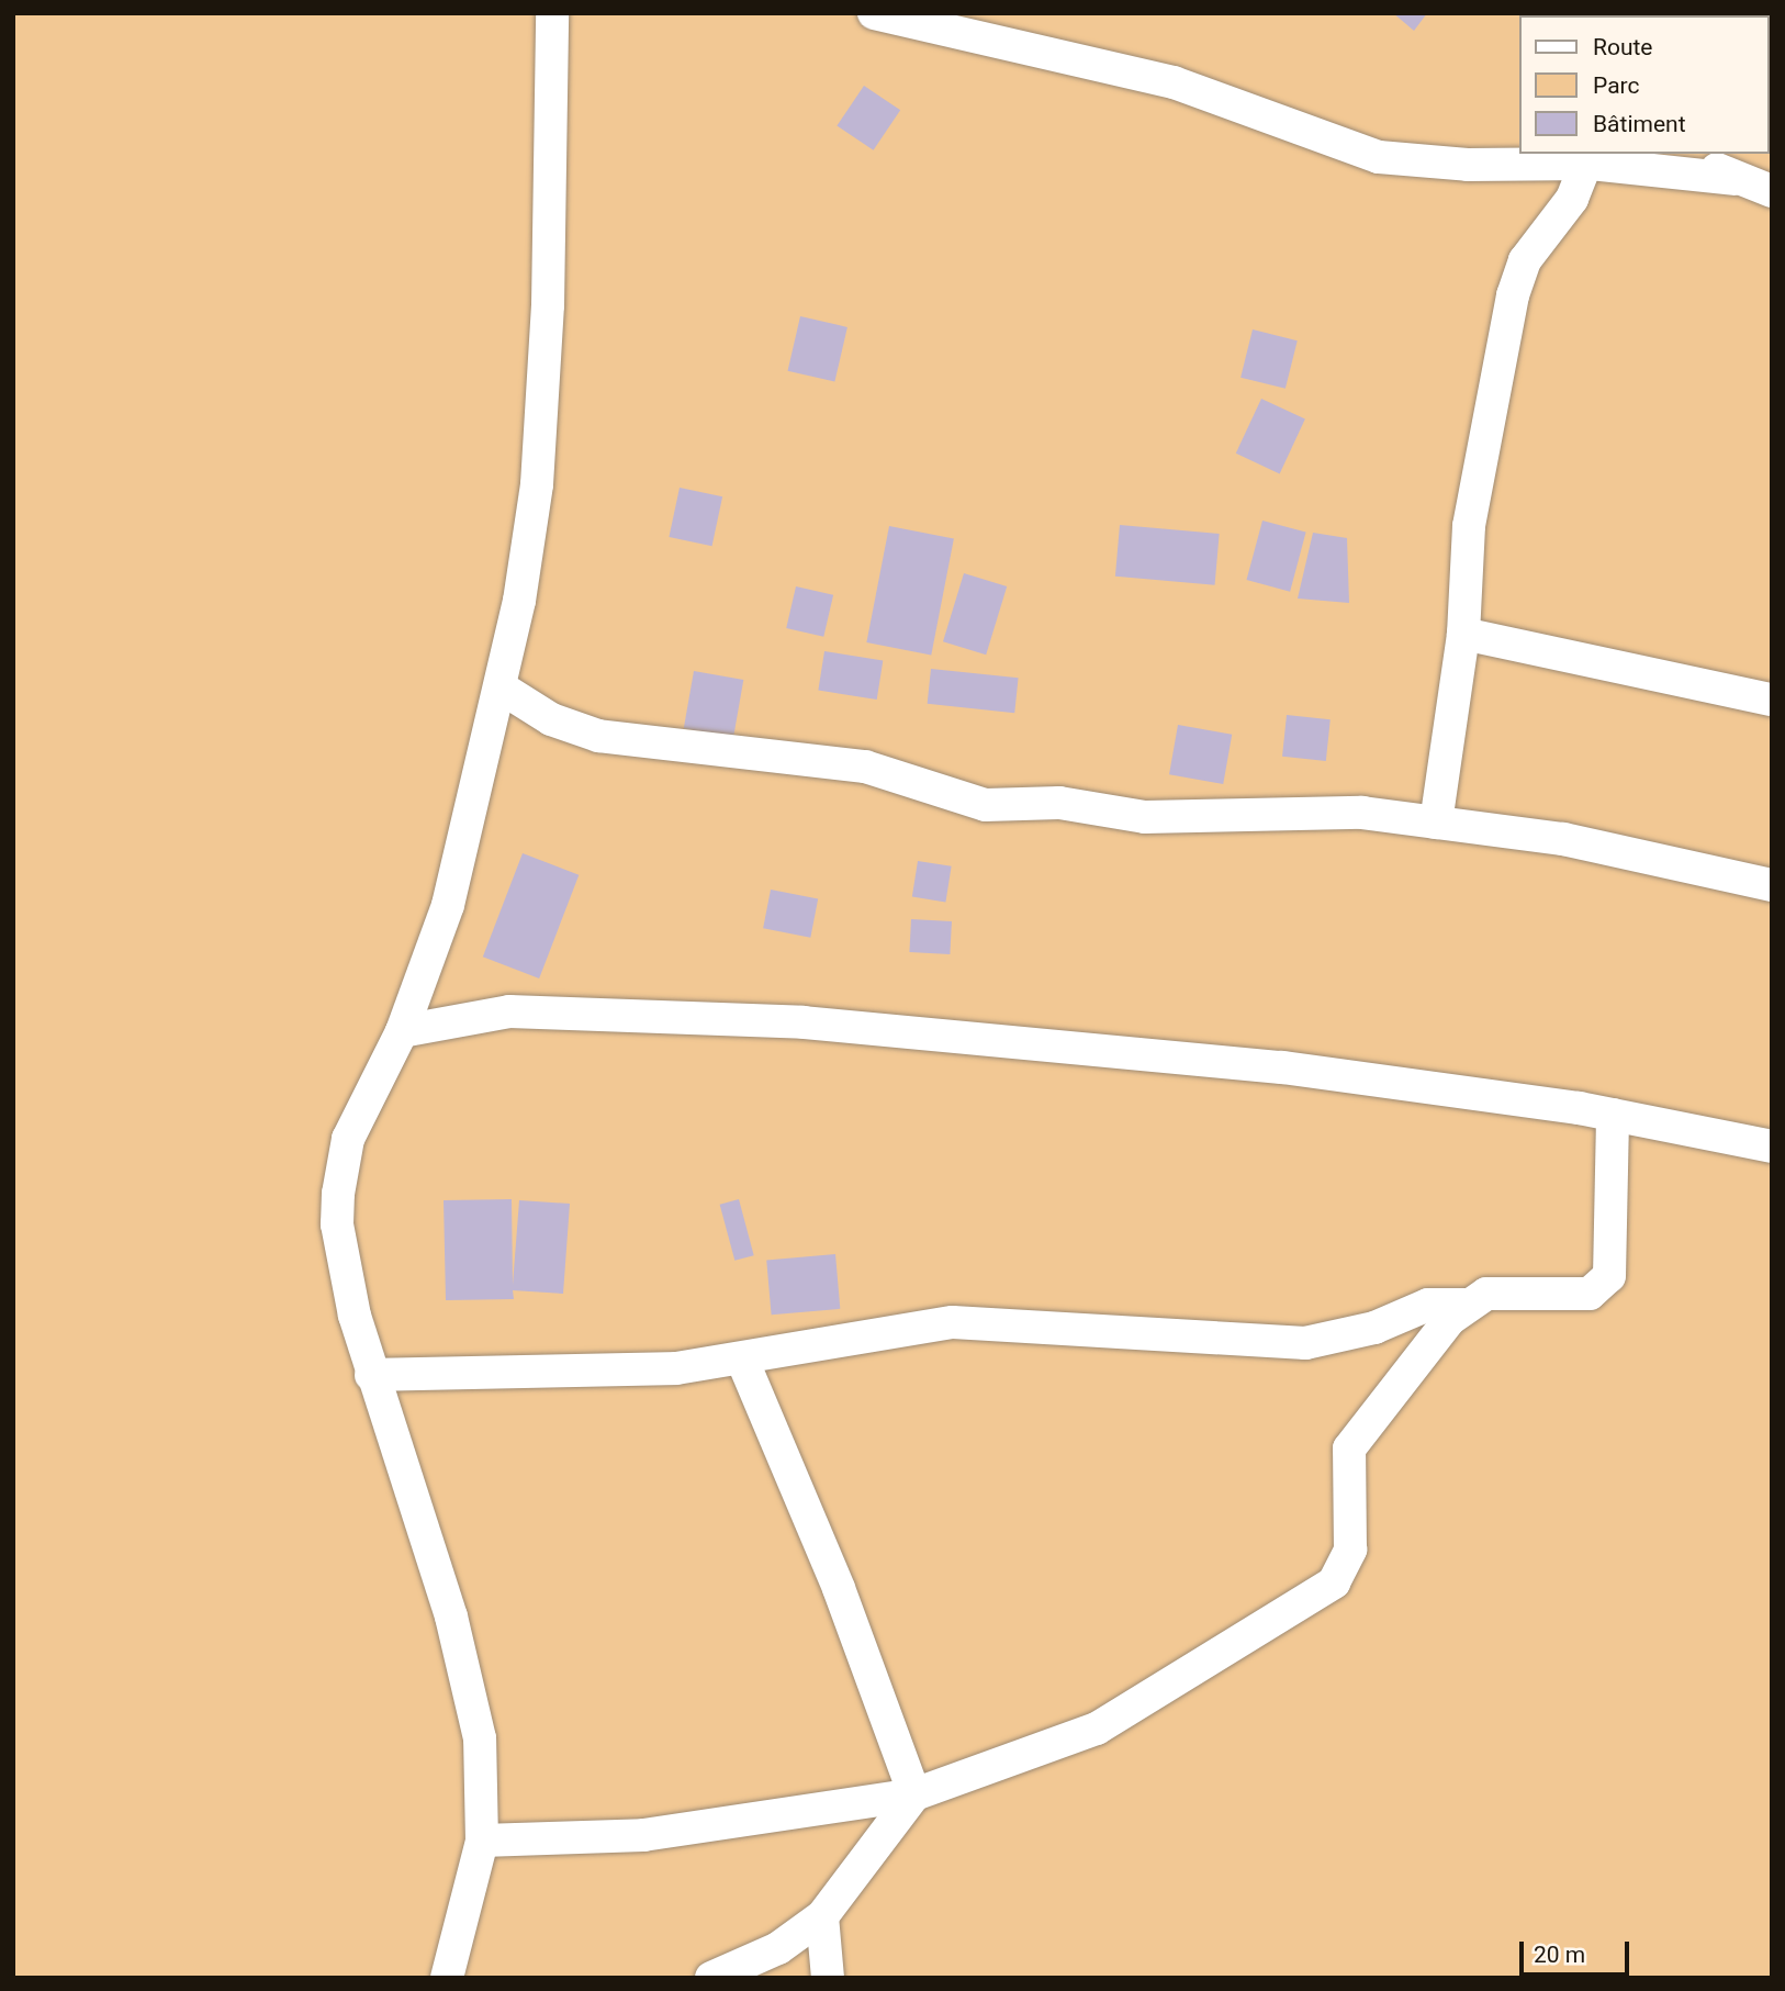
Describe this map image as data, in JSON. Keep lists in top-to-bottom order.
{
  "legend": ["Route", "Parc", "Bâtiment"],
  "scale_bar": "20 m"
}
